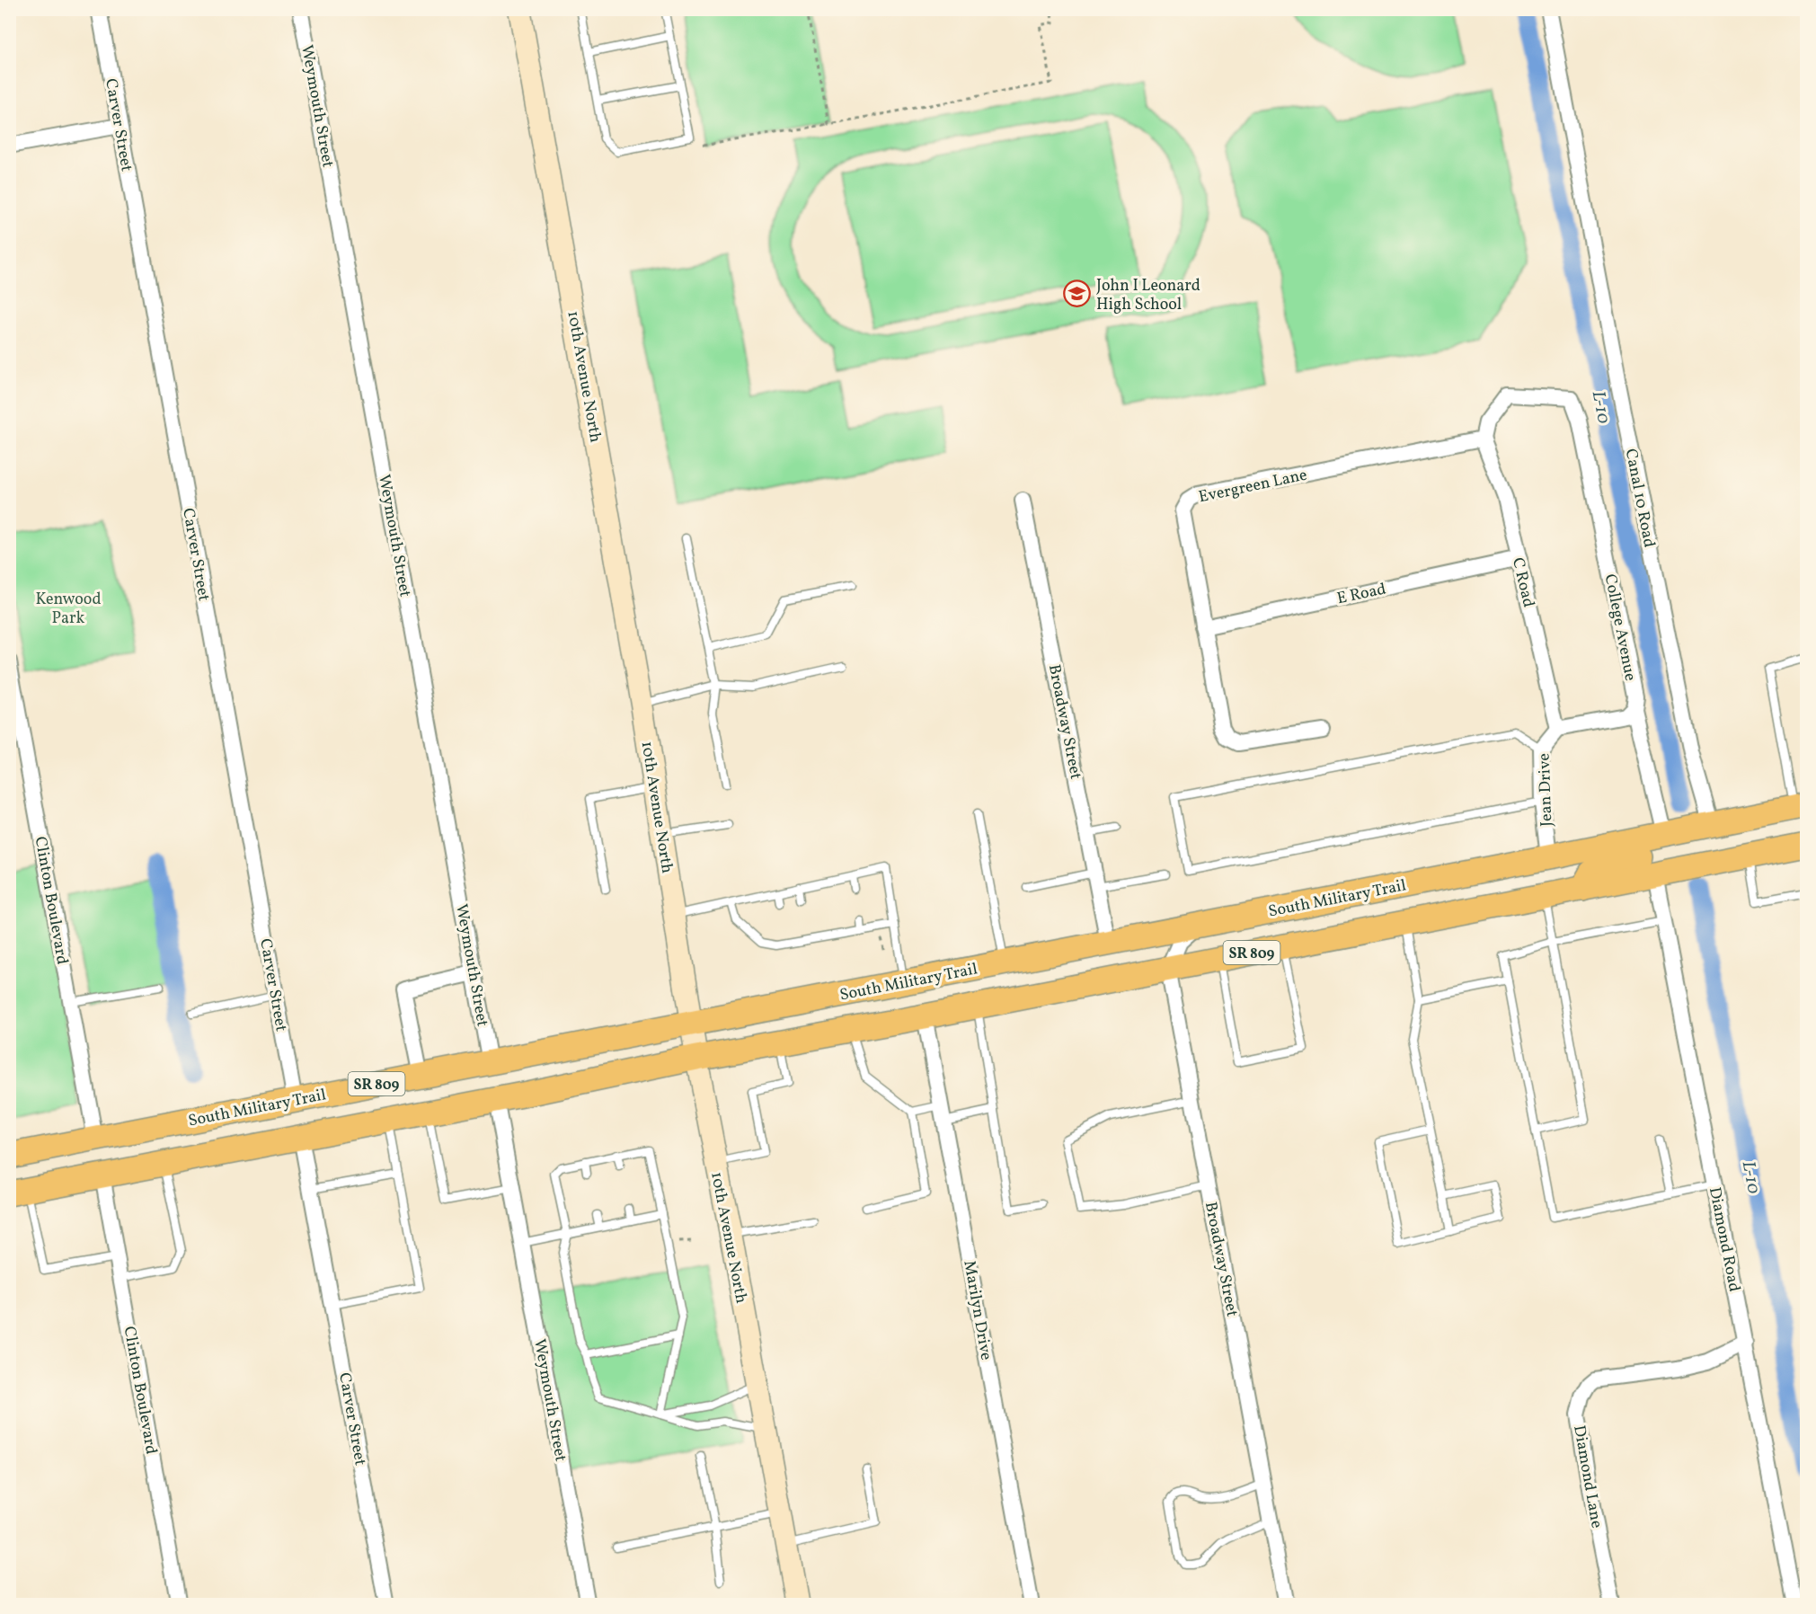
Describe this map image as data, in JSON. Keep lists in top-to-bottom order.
{
  "streets": {
    "main road": ["South Military Trail", "SR 809"],
    "street": [
      "Weymouth Street",
      "Carver Street",
      "10th Avenue North",
      "Evergreen Lane",
      "Canal 10 Road",
      "C Road",
      "E Road",
      "College Avenue",
      "Broadway Street",
      "Jean Drive",
      "Clinton Boulevard",
      "Diamond Road",
      "Marilyn Drive",
      "Diamond Lane"
    ]
  },
  "crossings": [
    ["Weymouth Street", "South Military Trail"],
    ["Weymouth Street", "SR 809"],
    ["Carver Street", "South Military Trail"],
    ["Carver Street", "SR 809"],
    ["10th Avenue North", "South Military Trail"],
    ["10th Avenue North", "SR 809"],
    ["Evergreen Lane", "C Road"],
    ["Evergreen Lane", "E Road"],
    ["Evergreen Lane", "College Avenue"],
    ["Canal 10 Road", "South Military Trail"],
    ["C Road", "E Road"],
    ["C Road", "College Avenue"],
    ["C Road", "Jean Drive"],
    ["College Avenue", "South Military Trail"],
    ["Broadway Street", "South Military Trail"],
    ["Broadway Street", "SR 809"],
    ["Jean Drive", "South Military Trail"],
    ["South Military Trail", "Clinton Boulevard"],
    ["Clinton Boulevard", "SR 809"],
    ["SR 809", "Diamond Road"],
    ["SR 809", "Marilyn Drive"],
    ["Diamond Road", "Diamond Lane"]
  ],
  "water": ["L-10"],
  "parks": ["Kenwood Park"],
  "places": {
    "school or university": ["John I Leonard High School"]
  }
}
